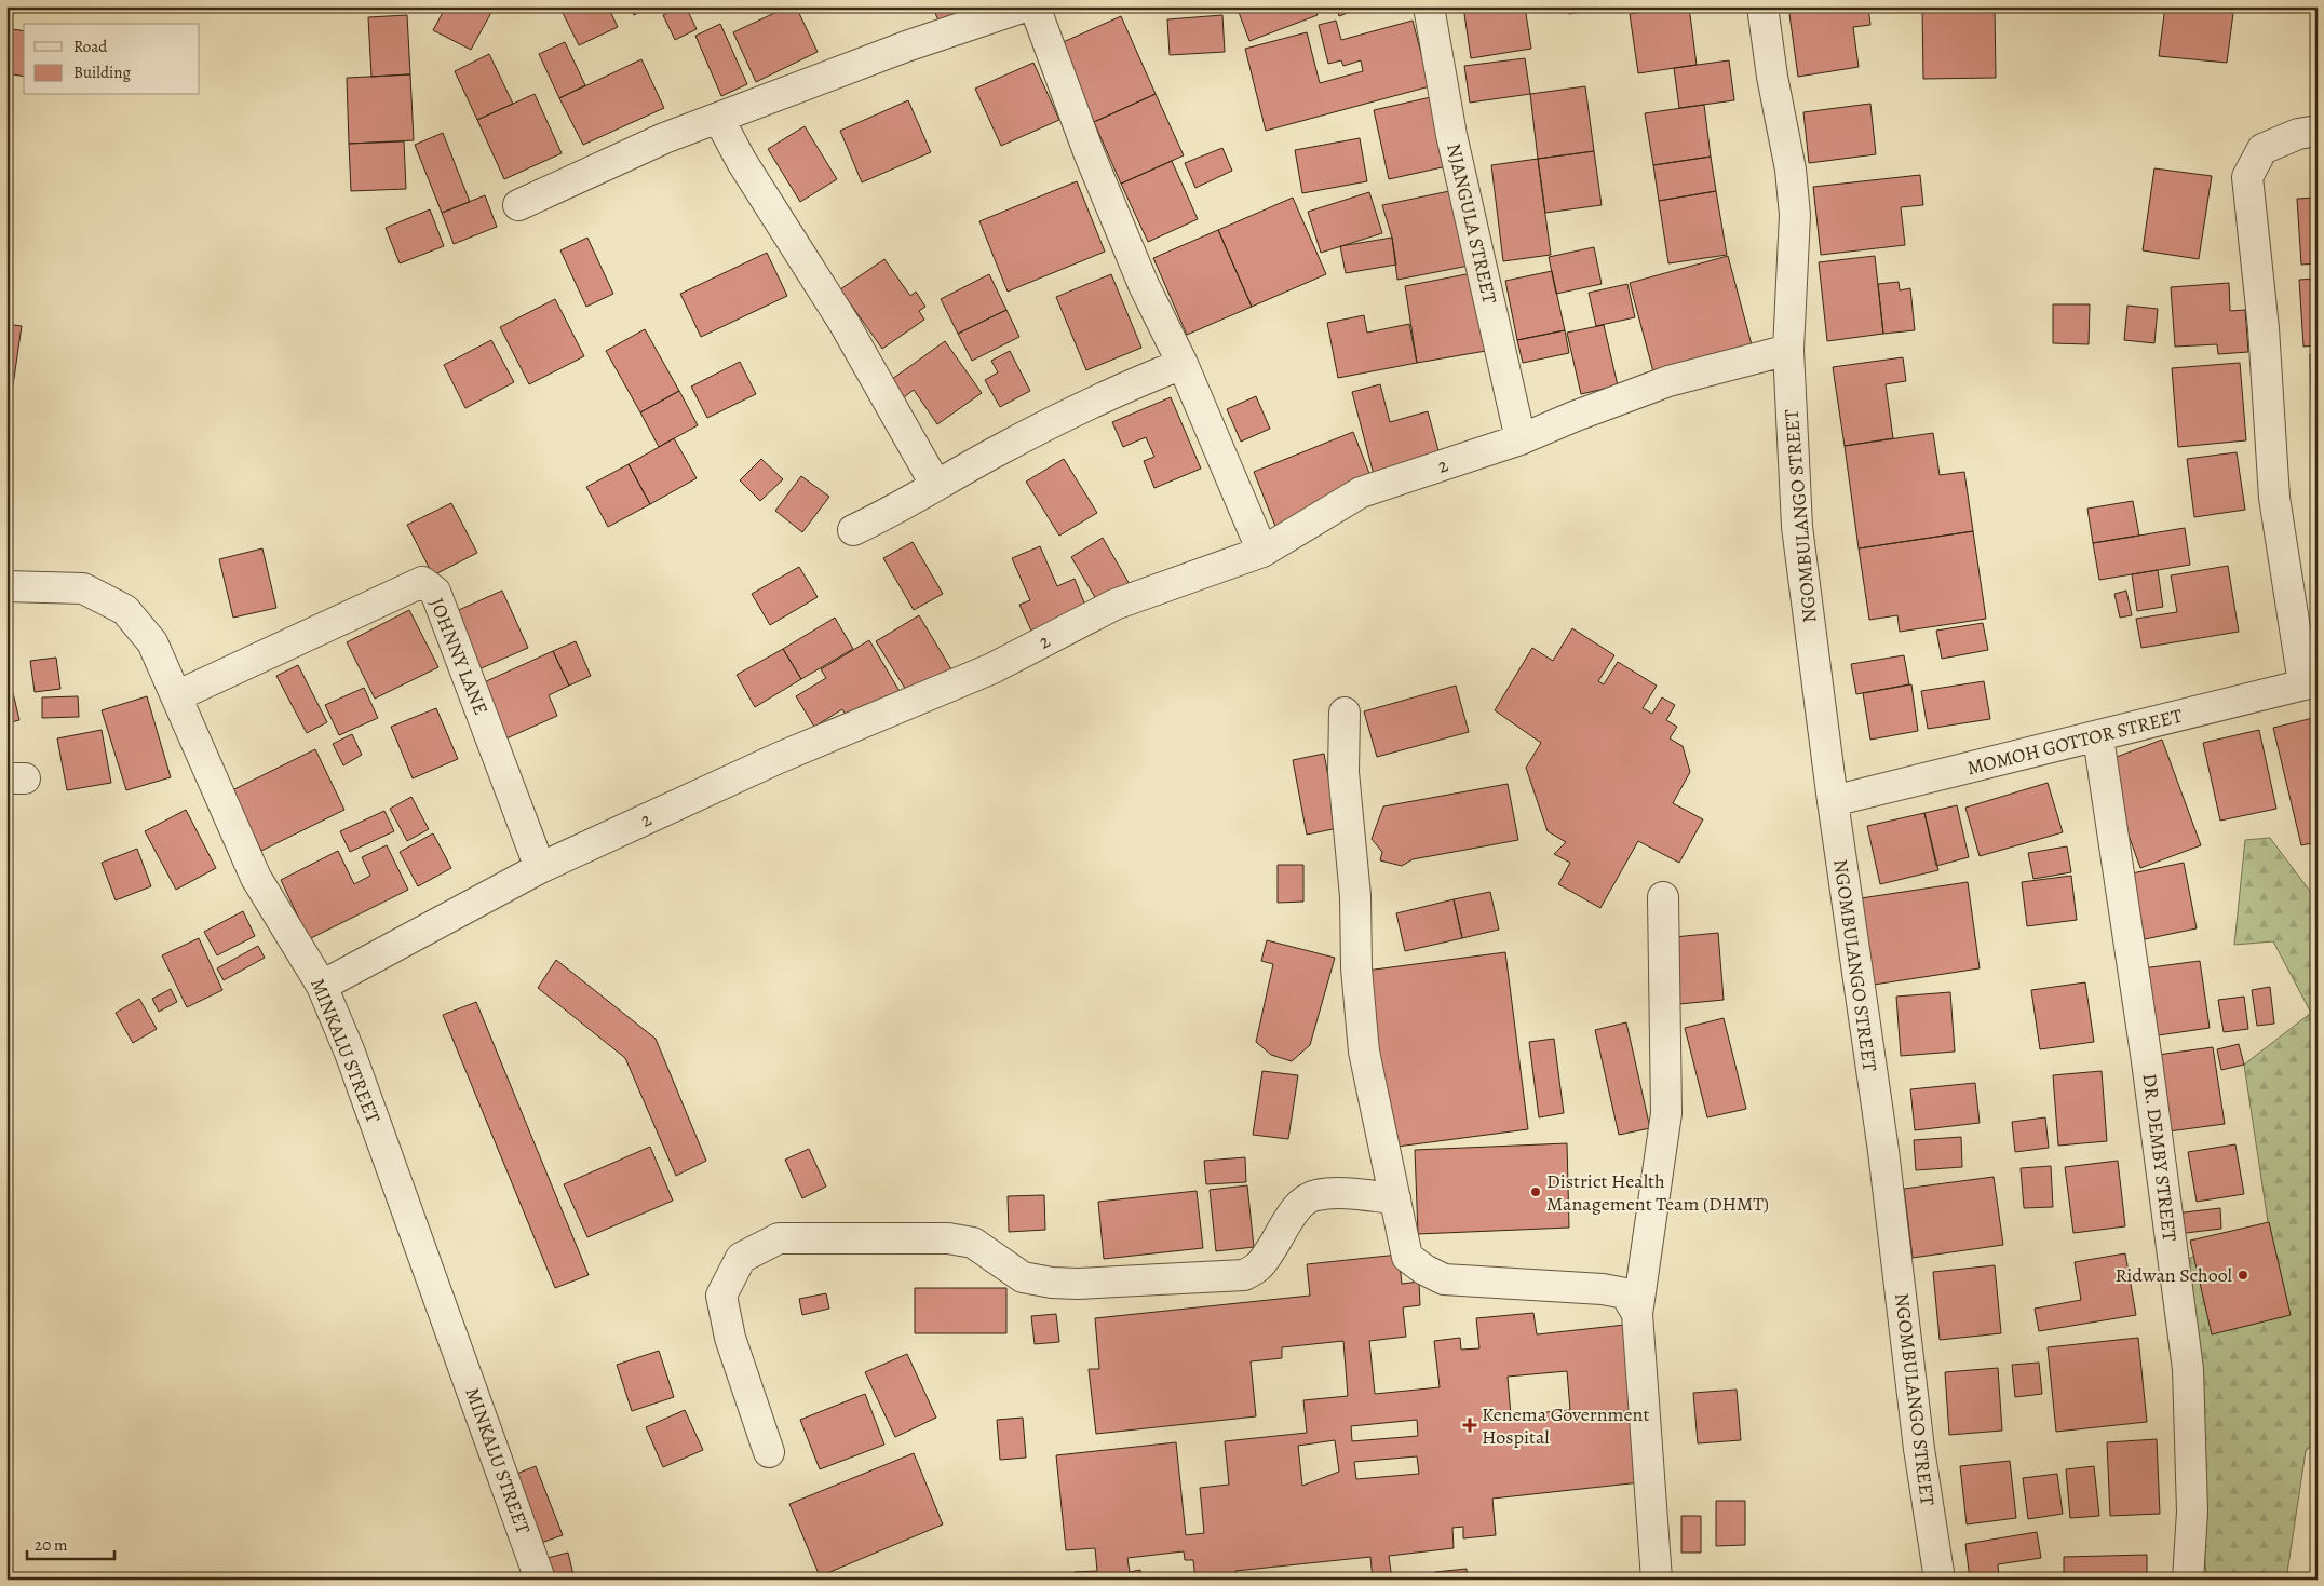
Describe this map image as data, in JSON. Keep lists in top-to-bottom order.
{
  "streets": {
    "street": [
      "NJANGULA STREET",
      "2",
      "NGOMBULANGO STREET",
      "JOHNNY LANE",
      "MOMOH GOTTOR STREET",
      "MINKALU STREET",
      "DR. DEMBY STREET"
    ]
  },
  "crossings": [
    ["NJANGULA STREET", "2"],
    ["2", "NGOMBULANGO STREET"],
    ["2", "JOHNNY LANE"],
    ["2", "MINKALU STREET"],
    ["NGOMBULANGO STREET", "MOMOH GOTTOR STREET"],
    ["JOHNNY LANE", "MINKALU STREET"],
    ["MOMOH GOTTOR STREET", "DR. DEMBY STREET"]
  ],
  "places": {
    "other": ["District Health Management Team (DHMT)", "Ridwan School"],
    "health": ["Kenema Government Hospital"]
  },
  "legend": ["Road", "Building"],
  "scale_bar": "20 m"
}
